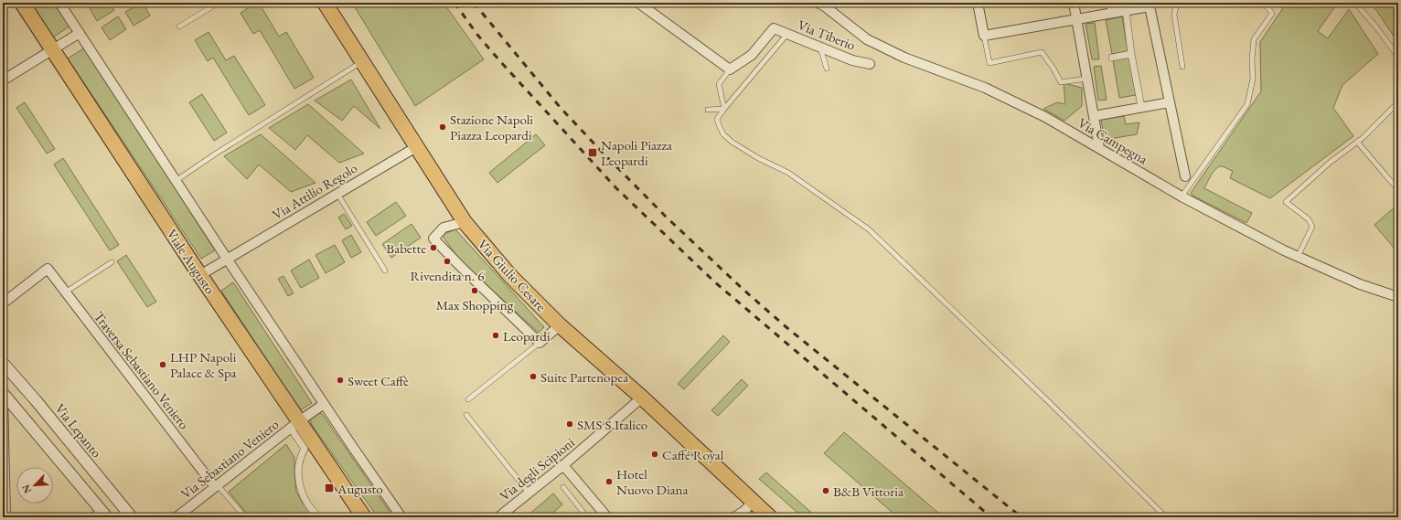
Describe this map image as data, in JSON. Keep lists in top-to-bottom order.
{
  "streets": {
    "main road": ["Viale Augusto", "Via Giulio Cesare"],
    "street": [
      "Via Tiberio",
      "Via Campegna",
      "Via Attilio Regolo",
      "Traversa Sebastiano Veniero",
      "Via Lepanto",
      "Via Sebastiano Veniero",
      "Via degli Scipioni"
    ]
  },
  "crossings": [
    ["Via Attilio Regolo", "Viale Augusto"],
    ["Via Attilio Regolo", "Via Giulio Cesare"],
    ["Viale Augusto", "Via Sebastiano Veniero"],
    ["Via Giulio Cesare", "Via degli Scipioni"],
    ["Traversa Sebastiano Veniero", "Via Sebastiano Veniero"]
  ],
  "places": {
    "other": [
      "Stazione Napoli Piazza Leopardi",
      "Babette",
      "Rivendita n. 6",
      "Max Shopping",
      "Leopardi",
      "LHP Napoli Palace & Spa",
      "Suite Partenopea",
      "Sweet Caffè",
      "SMS S.Italico",
      "Caffé Royal",
      "Hotel Nuovo Diana",
      "B&B Vittoria"
    ],
    "transit": ["Napoli Piazza Leopardi", "Augusto"]
  },
  "north": "bottom left"
}
